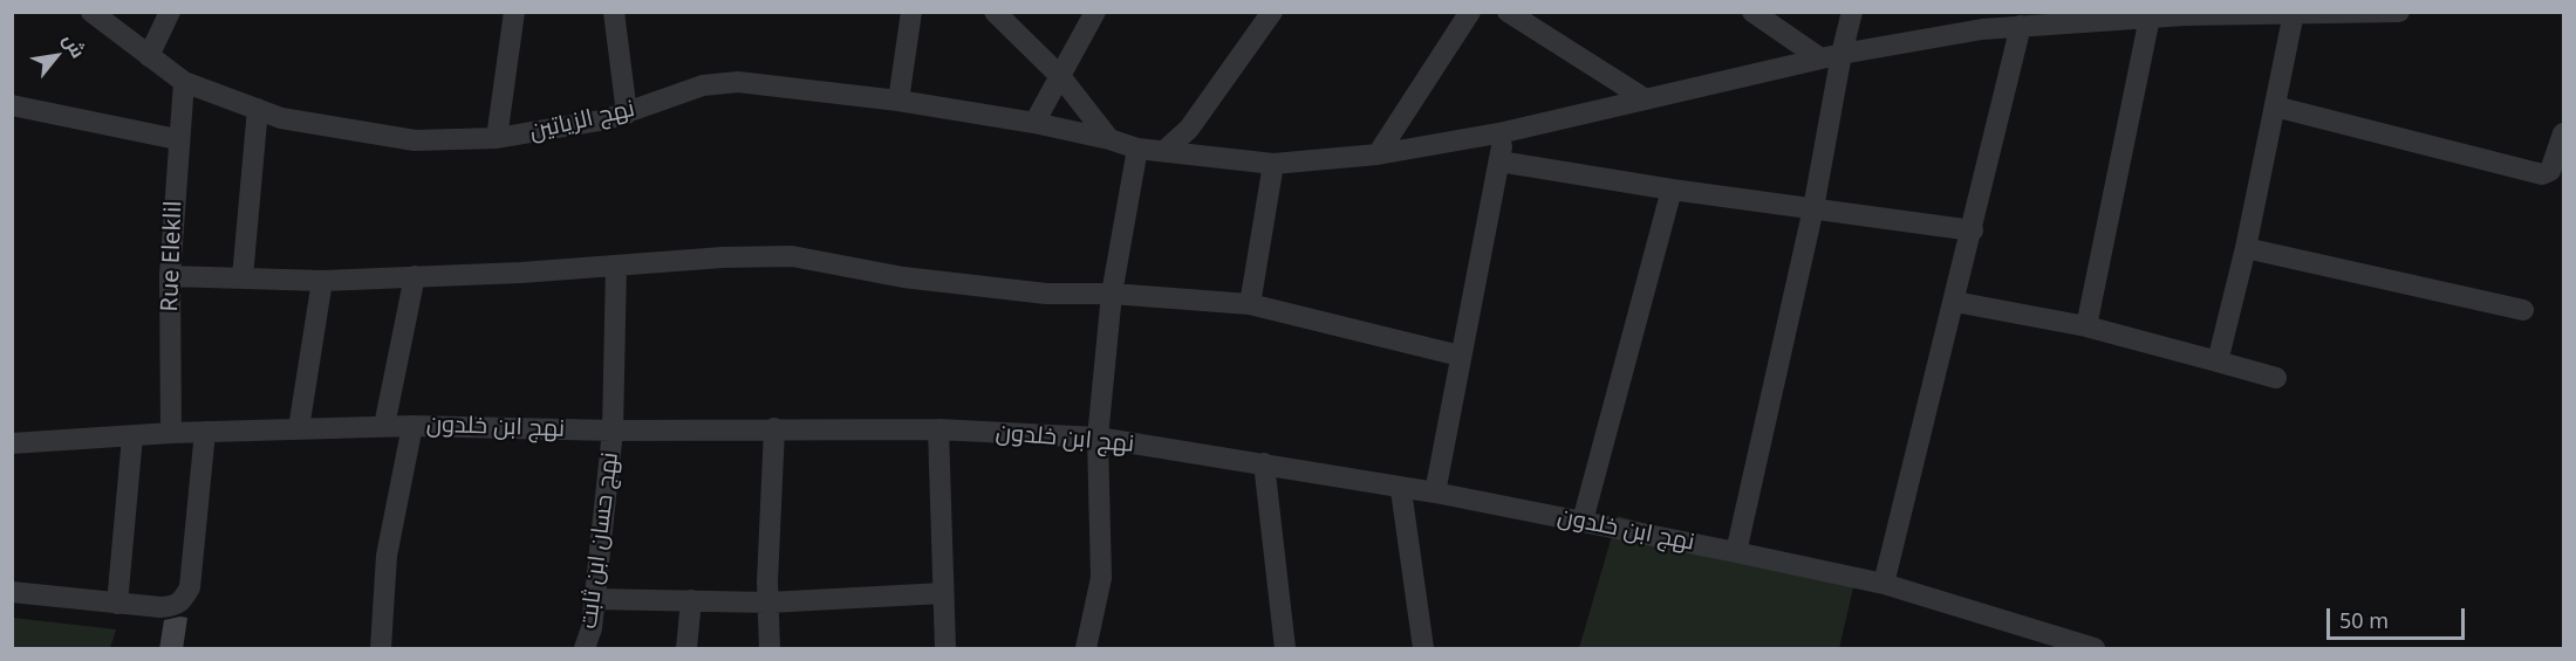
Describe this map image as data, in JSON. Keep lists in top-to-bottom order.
{
  "streets": {
    "street": [
      "نهج الزياتين",
      "Rue Eleklil",
      "نهج ابن خلدون",
      "نهج حسان ابن ثابت"
    ]
  },
  "crossings": [
    ["نهج الزياتين", "Rue Eleklil"],
    ["Rue Eleklil", "نهج ابن خلدون"],
    ["نهج ابن خلدون", "نهج حسان ابن ثابت"]
  ],
  "scale_bar": "50 m",
  "north": "top right"
}
